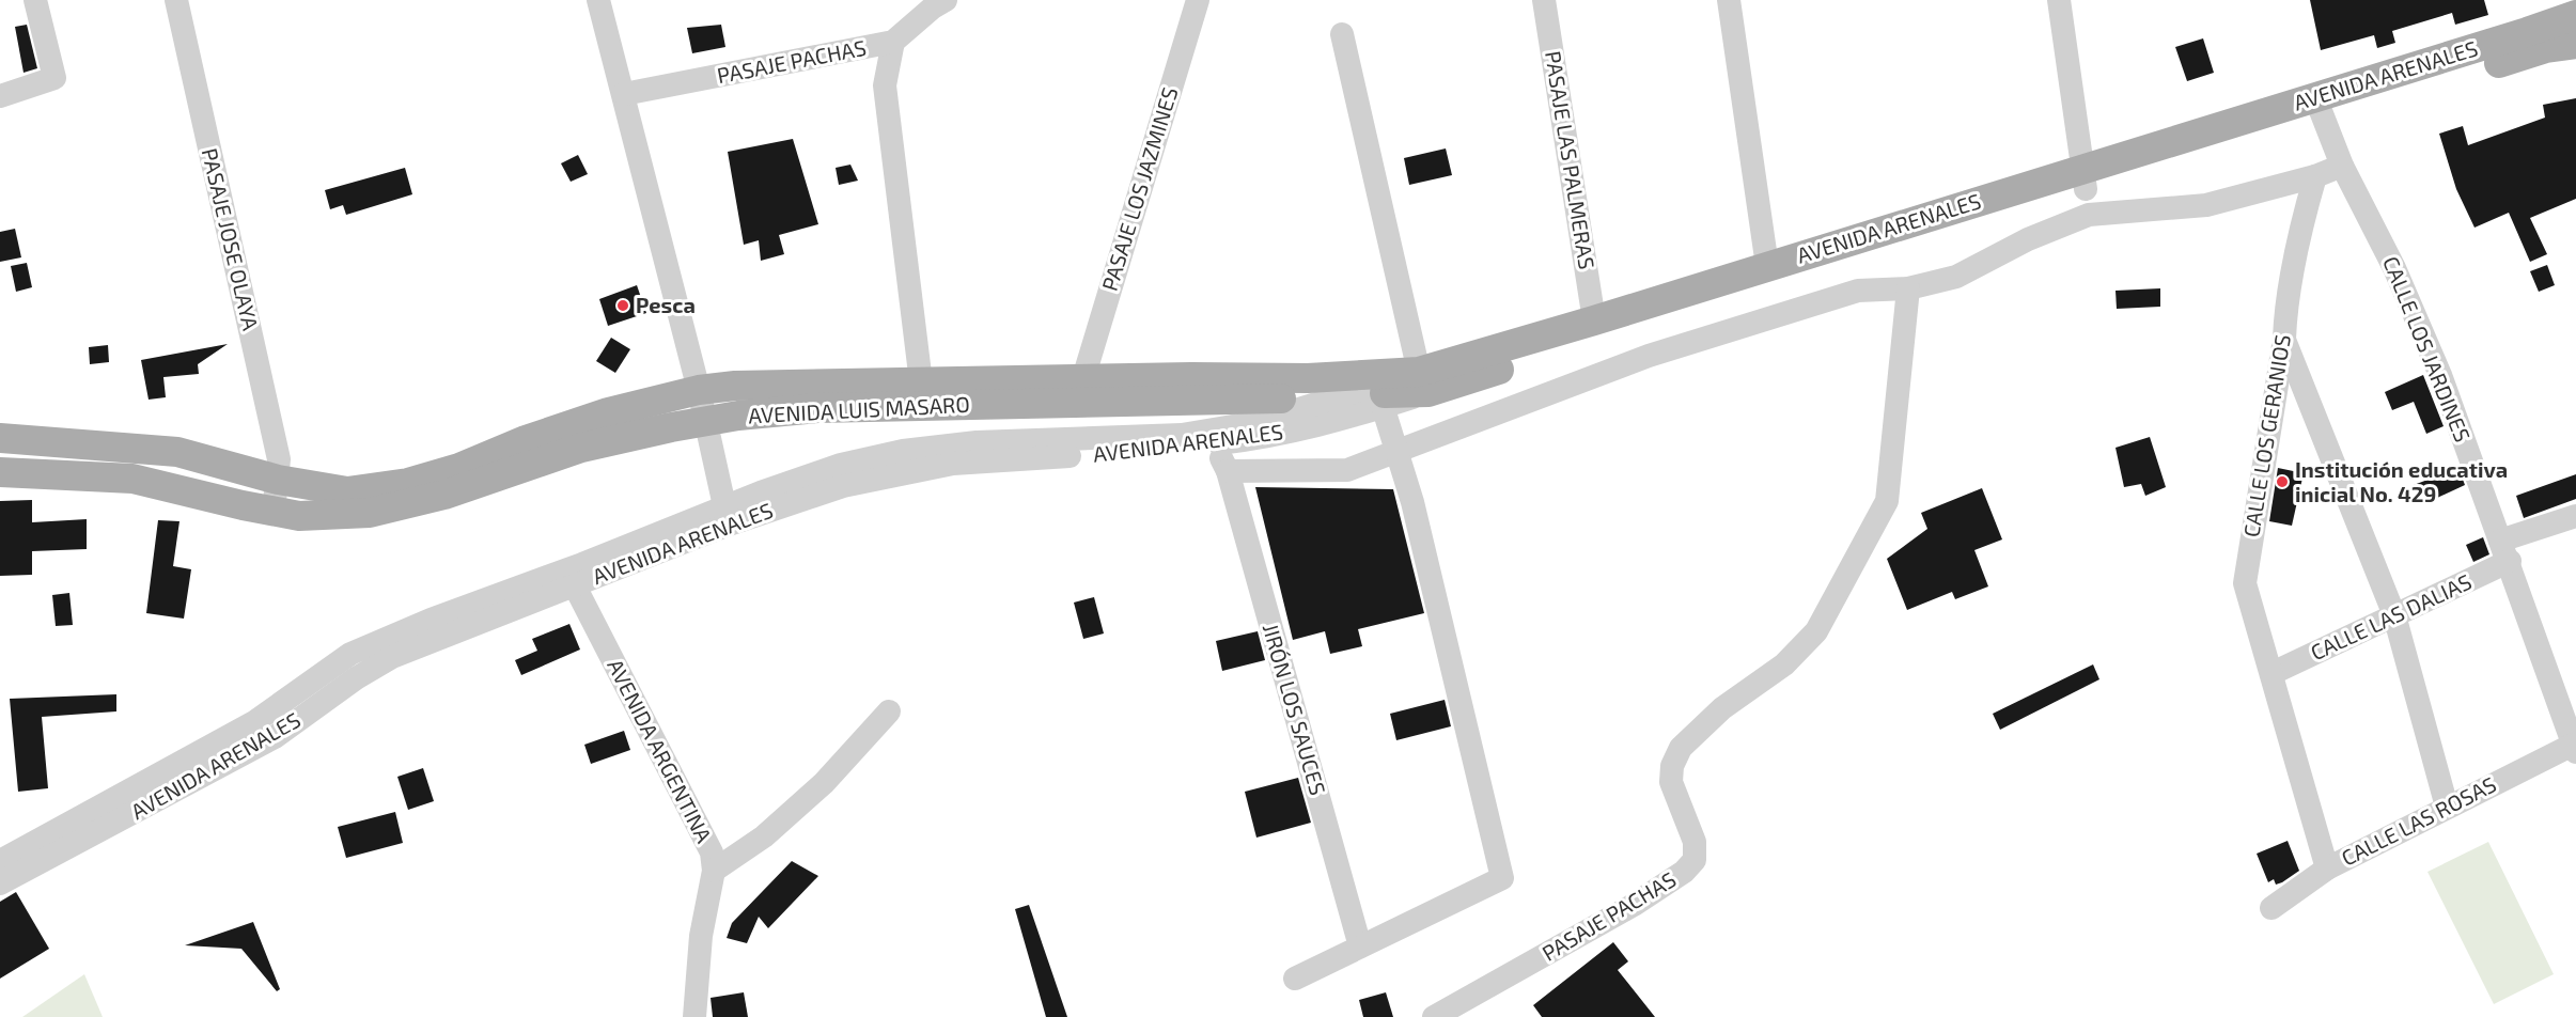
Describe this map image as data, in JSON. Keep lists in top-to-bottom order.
{
  "streets": {
    "main road": ["AVENIDA ARENALES", "AVENIDA LUIS MASARO"],
    "street": [
      "PASAJE PACHAS",
      "PASAJE LAS PALMERAS",
      "PASAJE LOS JAZMINES",
      "PASAJE JOSE OLAYA",
      "CALLE LOS JARDINES",
      "CALLE LOS GERANIOS",
      "CALLE LAS DALIAS",
      "JIRÓN LOS SAUCES",
      "AVENIDA ARGENTINA",
      "CALLE LAS ROSAS"
    ]
  },
  "crossings": [
    ["AVENIDA ARENALES", "PASAJE LAS PALMERAS"],
    ["AVENIDA ARENALES", "CALLE LOS JARDINES"],
    ["AVENIDA ARENALES", "AVENIDA LUIS MASARO"],
    ["AVENIDA ARENALES", "JIRÓN LOS SAUCES"],
    ["AVENIDA ARENALES", "AVENIDA ARGENTINA"],
    ["PASAJE LOS JAZMINES", "AVENIDA LUIS MASARO"],
    ["PASAJE JOSE OLAYA", "AVENIDA LUIS MASARO"],
    ["CALLE LOS JARDINES", "CALLE LAS DALIAS"],
    ["CALLE LOS JARDINES", "CALLE LAS ROSAS"],
    ["CALLE LOS GERANIOS", "CALLE LAS DALIAS"],
    ["CALLE LOS GERANIOS", "CALLE LAS ROSAS"]
  ],
  "places": ["Pesca", "Institución educativa inicial No. 429"]
}
